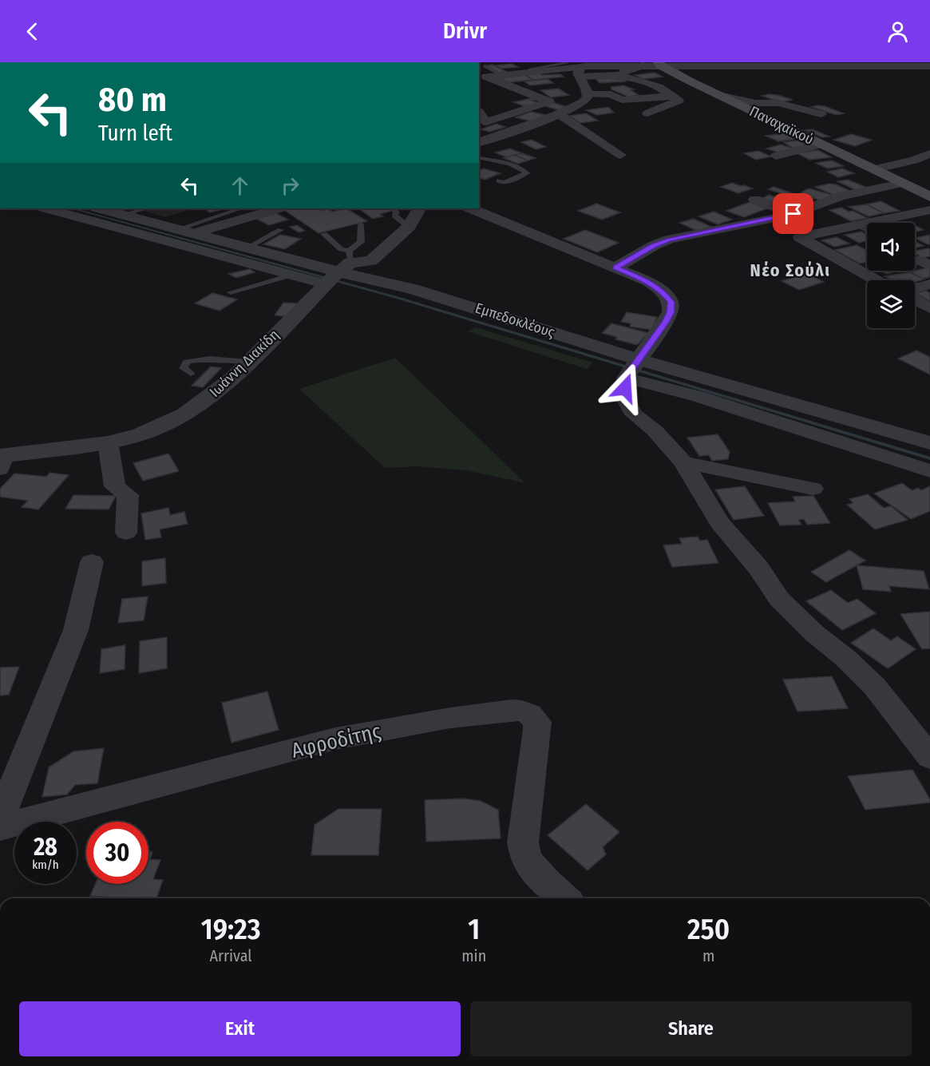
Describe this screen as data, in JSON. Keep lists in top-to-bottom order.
{
  "streets": {
    "main road": ["Παναχαϊκού"],
    "street": ["Εμπεδοκλέους", "Ιωάννη Διακίδη", "Αφροδίτης"]
  },
  "crossings": [
    ["Εμπεδοκλέους", "Ιωάννη Διακίδη"]
  ],
  "districts": ["Νέο Σούλι"],
  "page": {
    "header": "Drivr",
    "turn": ["80 m", "Turn left"],
    "speed": "28 km/h",
    "limit": "30",
    "eta": [
      "19:23",
      "Arrival",
      "1",
      "min",
      "250",
      "m"
    ],
    "buttons": ["Exit", "Share"]
  }
}
